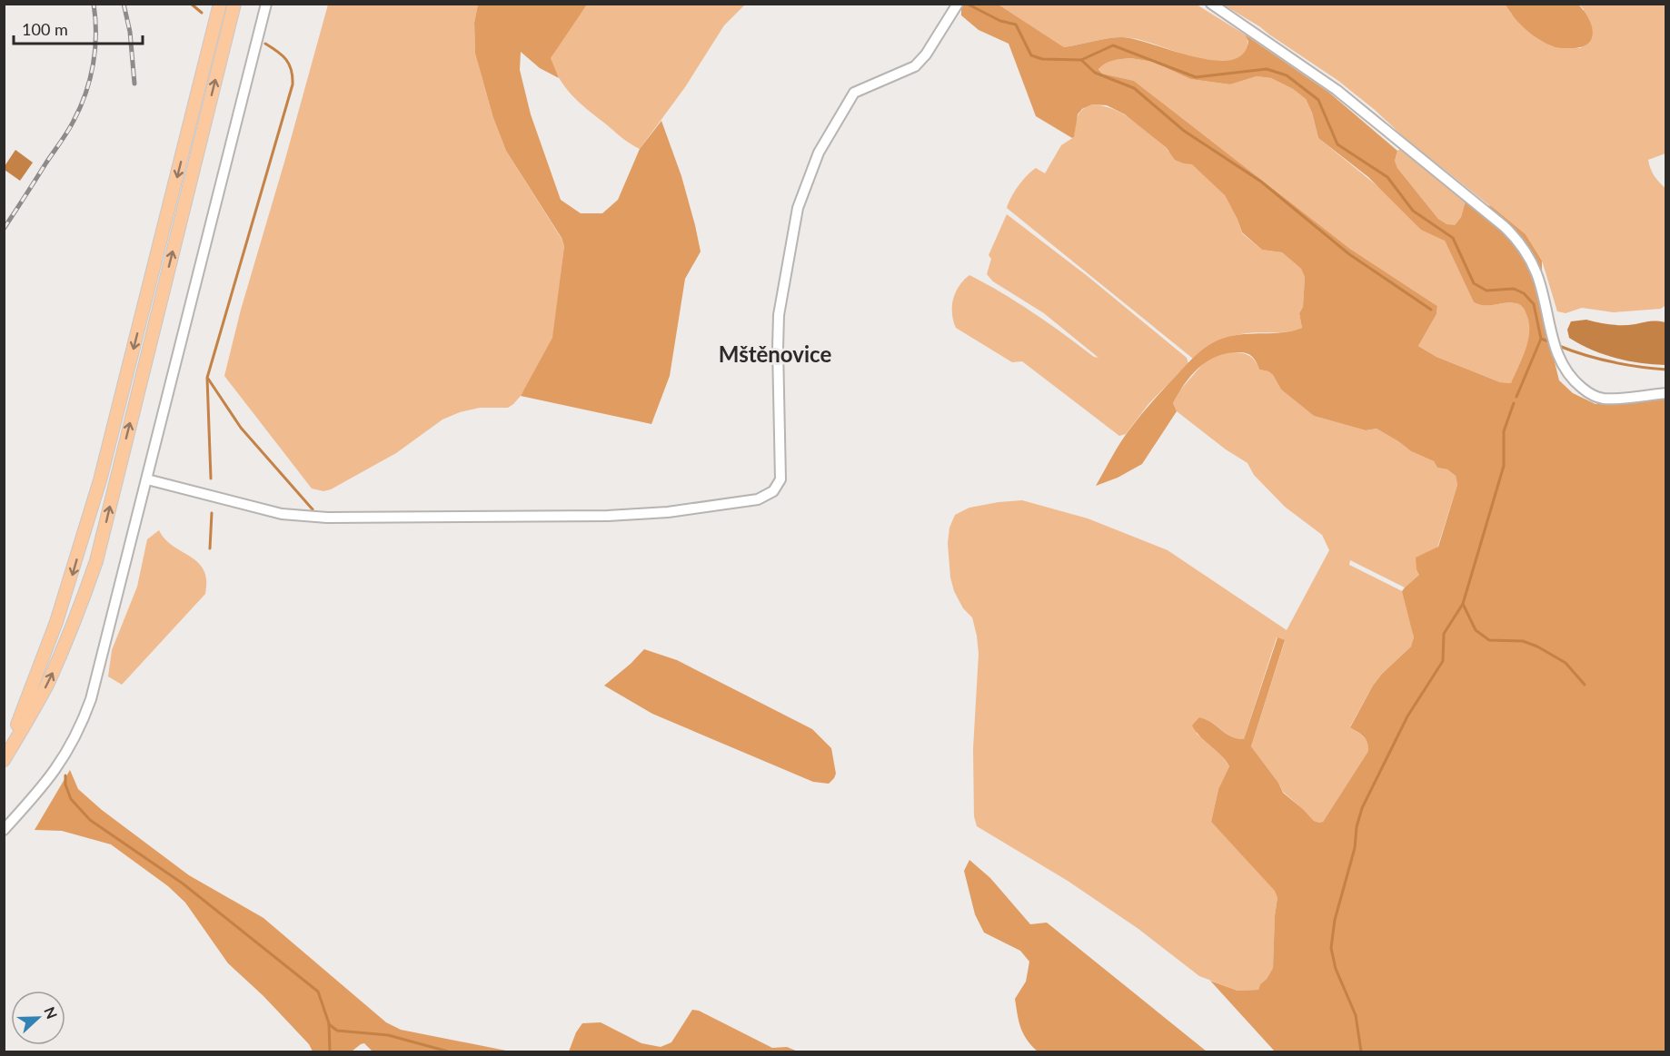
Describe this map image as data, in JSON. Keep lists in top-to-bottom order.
{
  "districts": ["Mštěnovice"],
  "scale_bar": "100 m",
  "north": "right"
}
